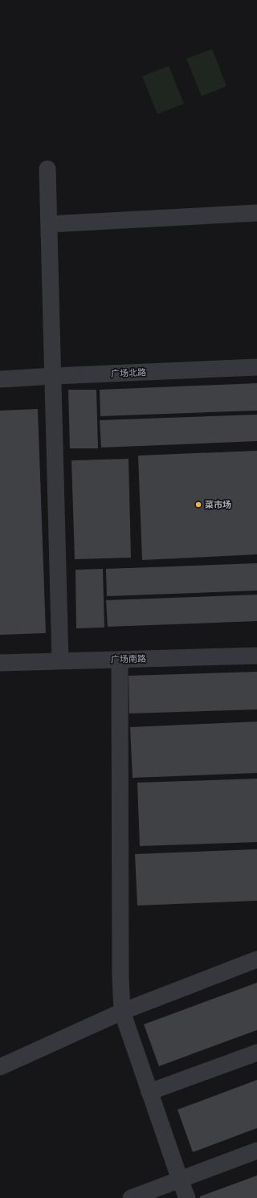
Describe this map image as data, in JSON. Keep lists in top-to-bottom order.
{
  "streets": {
    "street": ["广场北路", "广场南路"]
  },
  "places": ["菜市场"]
}
